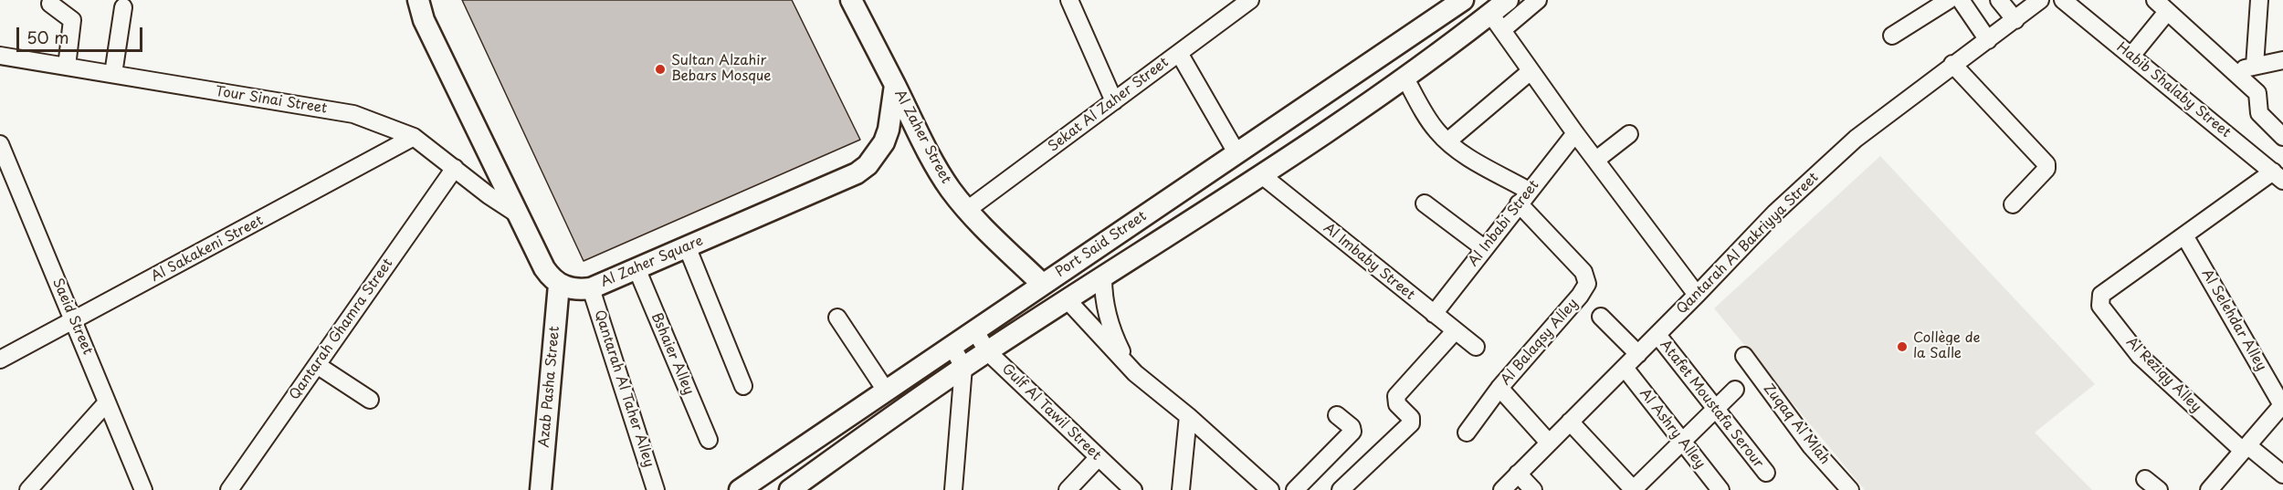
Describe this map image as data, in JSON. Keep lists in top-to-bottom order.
{
  "streets": {
    "main road": [
      "Al Zaher Street",
      "Port Said Street",
      "Al Zaher Square",
      "Azab Pasha Street"
    ],
    "street": [
      "Habib Shalaby Street",
      "Tour Sinai Street",
      "Sekat Al Zaher Street",
      "Al Inbabi Street",
      "Qantarah Al Bakriyya Street",
      "Al Sakakeni Street",
      "Al Imbaby Street",
      "Saeid Street",
      "Al Selehdar Alley",
      "Qantarah Ghamra Street",
      "Al Balaqsy Alley",
      "Bshaier Alley",
      "Al Reziqy Alley",
      "Qantarah Al Taher Alley",
      "Atafet Moustafa Serour",
      "Gulf Al Tawil Street",
      "Zuqaq Al Mlah",
      "Al Ashry Alley"
    ]
  },
  "crossings": [
    ["Habib Shalaby Street", "Al Reziqy Alley"],
    ["Tour Sinai Street", "Al Sakakeni Street"],
    ["Tour Sinai Street", "Qantarah Ghamra Street"],
    ["Sekat Al Zaher Street", "Al Zaher Street"],
    ["Al Zaher Street", "Port Said Street"],
    ["Al Zaher Street", "Al Zaher Square"],
    ["Al Inbabi Street", "Al Imbaby Street"],
    ["Al Inbabi Street", "Al Balaqsy Alley"],
    ["Qantarah Al Bakriyya Street", "Atafet Moustafa Serour"],
    ["Qantarah Al Bakriyya Street", "Al Ashry Alley"],
    ["Port Said Street", "Al Imbaby Street"],
    ["Port Said Street", "Gulf Al Tawil Street"],
    ["Al Sakakeni Street", "Saeid Street"],
    ["Al Zaher Square", "Bshaier Alley"],
    ["Al Zaher Square", "Azab Pasha Street"],
    ["Al Zaher Square", "Qantarah Al Taher Alley"],
    ["Al Selehdar Alley", "Al Reziqy Alley"]
  ],
  "places": ["Sultan Alzahir Bebars Mosque", "Collège de la Salle"],
  "scale_bar": "50 m"
}
